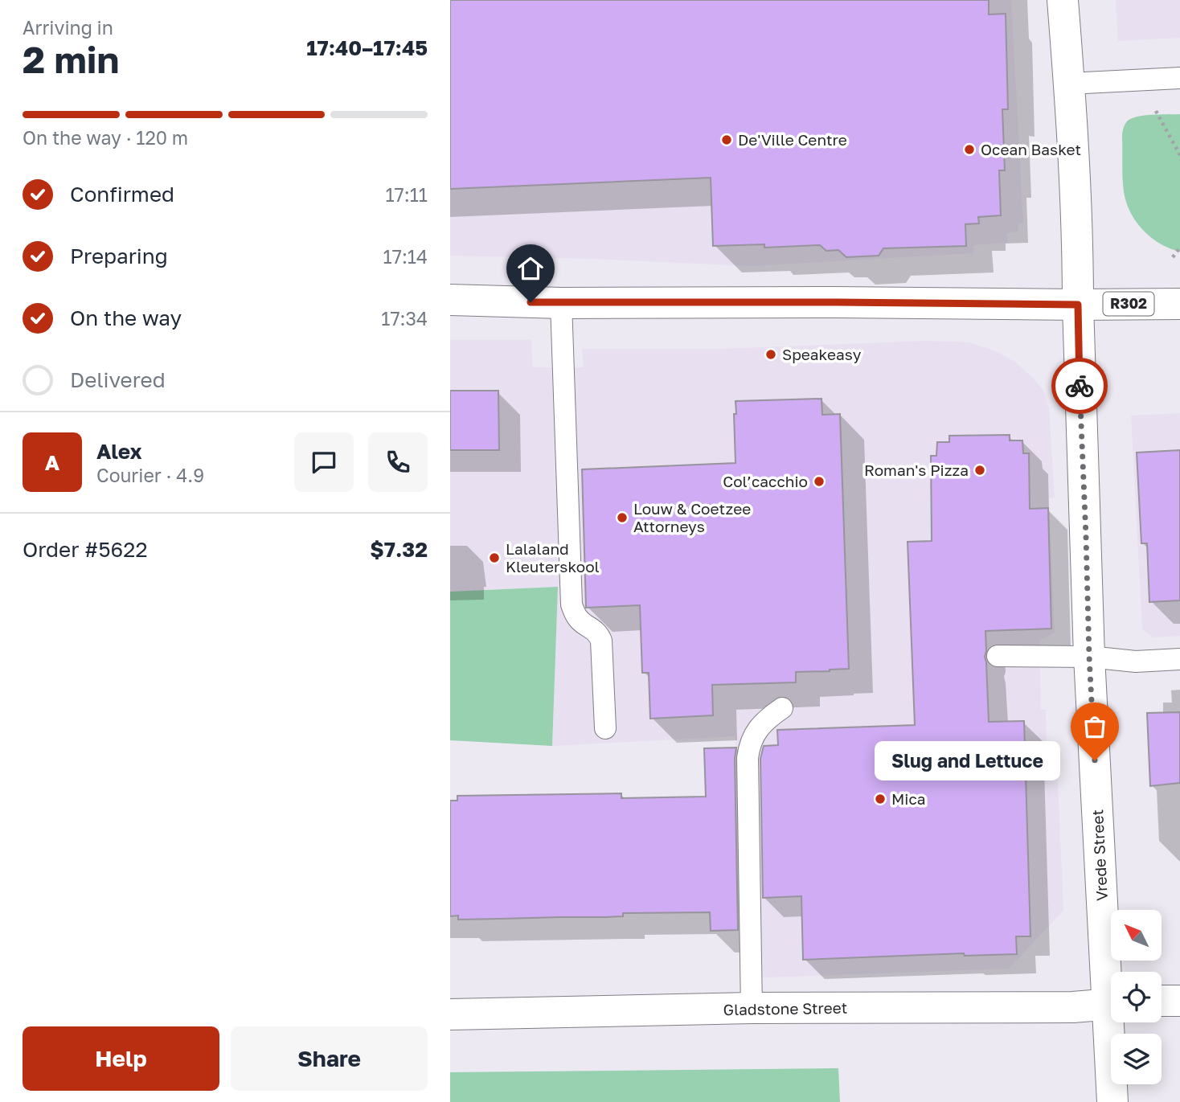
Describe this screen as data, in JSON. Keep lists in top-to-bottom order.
{
  "streets": {
    "street": ["R302", "Vrede Street", "Gladstone Street"]
  },
  "crossings": [
    ["R302", "Vrede Street"]
  ],
  "places": [
    "De'Ville Centre",
    "Ocean Basket",
    "Speakeasy",
    "Roman's Pizza",
    "Col’cacchio",
    "Louw & Coetzee Attorneys",
    "Lalaland Kleuterskool",
    "Slug and Lettuce",
    "Mica"
  ],
  "north": "top left",
  "page": {
    "heading": ["2 min", "Arriving in", "17:40–17:45"],
    "panel": [
      "Alex",
      "Courier · 4.9",
      "Order #5622",
      "$7.32"
    ],
    "bar": "On the way · 120 m",
    "list": [
      ["Confirmed", "17:11"],
      ["Preparing", "17:14"],
      ["On the way", "17:34"],
      "Delivered"
    ],
    "round": "A",
    "bubble": "Slug and Lettuce",
    "buttons": ["Help", "Share"]
  }
}
